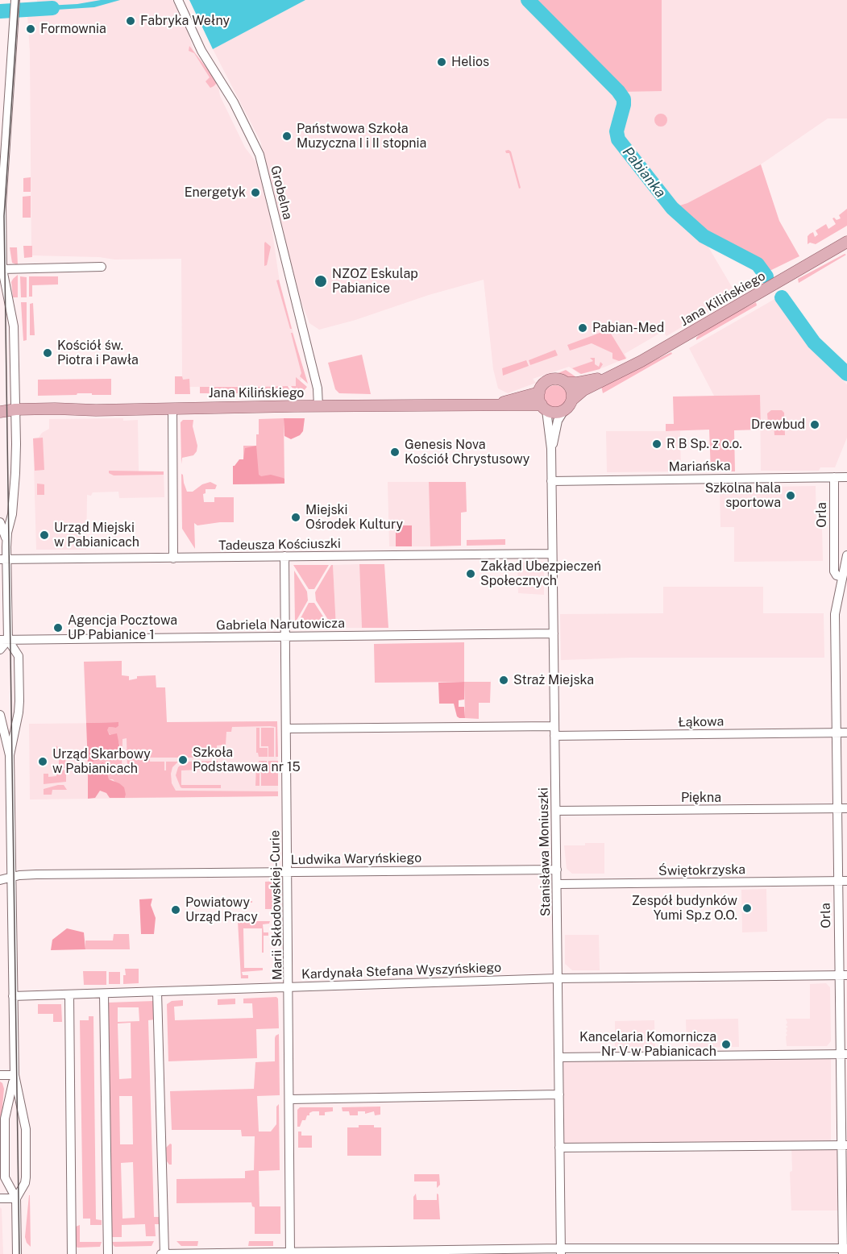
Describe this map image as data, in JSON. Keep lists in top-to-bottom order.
{
  "streets": {
    "main road": ["Jana Kilińskiego"],
    "street": [
      "Grobelna",
      "Mariańska",
      "Orla",
      "Tadeusza Kościuszki",
      "Gabriela Narutowicza",
      "Łąkowa",
      "Piękna",
      "Stanisława Moniuszki",
      "Ludwika Waryńskiego",
      "Świętokrzyska",
      "Marii Skłodowskiej-Curie",
      "Kardynała Stefana Wyszyńskiego"
    ]
  },
  "crossings": [
    ["Grobelna", "Jana Kilińskiego"],
    ["Jana Kilińskiego", "Stanisława Moniuszki"],
    ["Mariańska", "Orla"],
    ["Mariańska", "Stanisława Moniuszki"],
    ["Orla", "Łąkowa"],
    ["Orla", "Piękna"],
    ["Orla", "Świętokrzyska"],
    ["Orla", "Kardynała Stefana Wyszyńskiego"],
    ["Tadeusza Kościuszki", "Stanisława Moniuszki"],
    ["Tadeusza Kościuszki", "Marii Skłodowskiej-Curie"],
    ["Gabriela Narutowicza", "Stanisława Moniuszki"],
    ["Gabriela Narutowicza", "Marii Skłodowskiej-Curie"],
    ["Łąkowa", "Stanisława Moniuszki"],
    ["Piękna", "Stanisława Moniuszki"],
    ["Stanisława Moniuszki", "Ludwika Waryńskiego"],
    ["Stanisława Moniuszki", "Świętokrzyska"],
    ["Stanisława Moniuszki", "Kardynała Stefana Wyszyńskiego"],
    ["Ludwika Waryńskiego", "Marii Skłodowskiej-Curie"],
    ["Marii Skłodowskiej-Curie", "Kardynała Stefana Wyszyńskiego"]
  ],
  "water": ["Pabianka"],
  "places": [
    "Fabryka Wełny",
    "Formownia",
    "Helios",
    "Państwowa Szkoła Muzyczna I i II stopnia",
    "Energetyk",
    "NZOZ Eskulap Pabianice",
    "Pabian-Med",
    "Kościół św. Piotra i Pawła",
    "Drewbud",
    "R B Sp. z o.o.",
    "Genesis Nova Kościół Chrystusowy",
    "Szkolna hala sportowa",
    "Miejski Ośrodek Kultury",
    "Urząd Miejski w Pabianicach",
    "Zakład Ubezpieczeń Społecznych",
    "Agencja Pocztowa UP Pabianice 1",
    "Straż Miejska",
    "Szkoła Podstawowa nr 15",
    "Urząd Skarbowy w Pabianicach",
    "Zespół budynków Yumi Sp.z O.O.",
    "Powiatowy Urząd Pracy",
    "Kancelaria Komornicza Nr V w Pabianicach"
  ]
}
